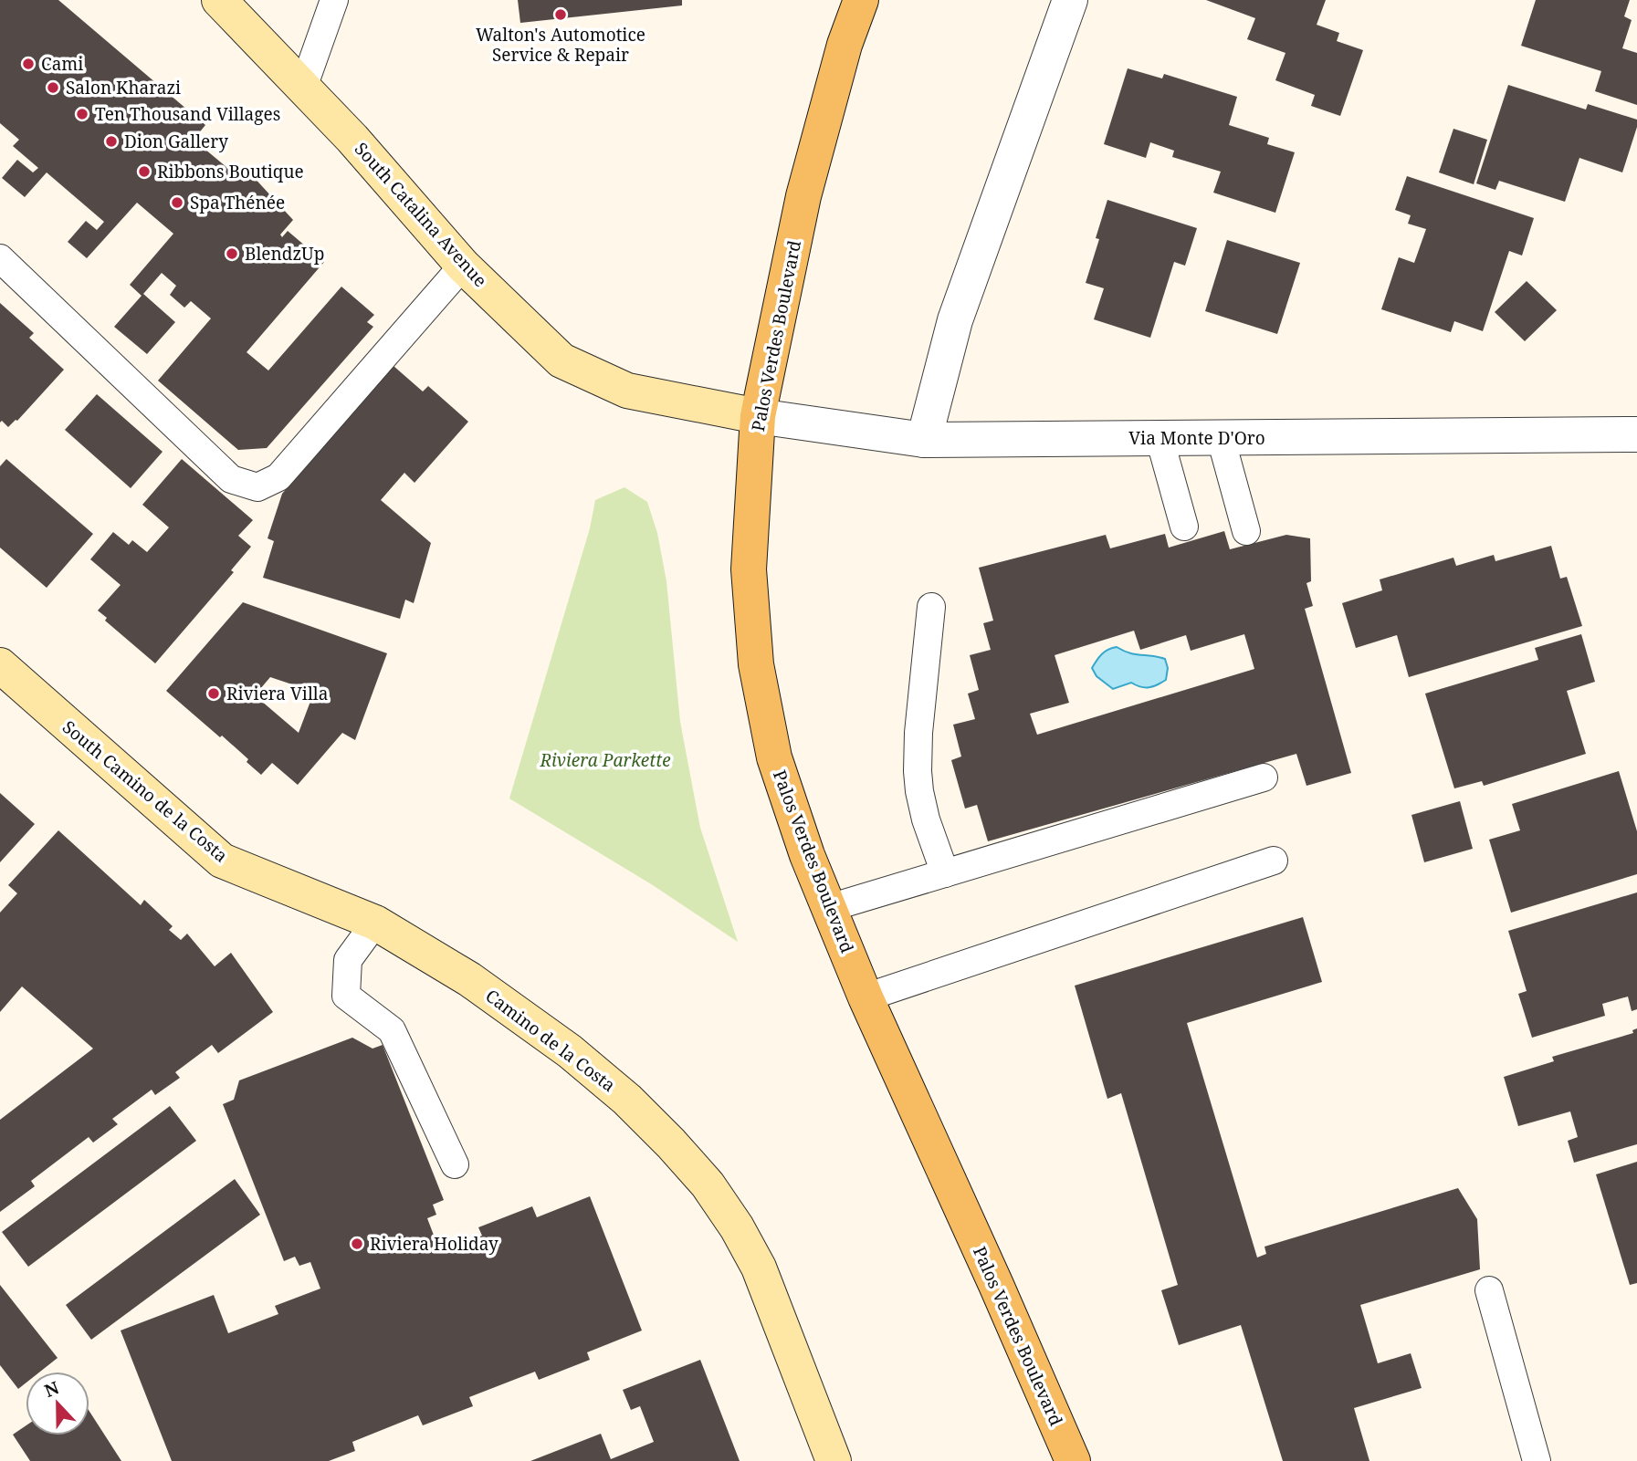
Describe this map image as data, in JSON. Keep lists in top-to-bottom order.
{
  "streets": {
    "main road": ["Palos Verdes Boulevard"],
    "street": [
      "South Catalina Avenue",
      "Via Monte D'Oro",
      "South Camino de la Costa",
      "Camino de la Costa"
    ]
  },
  "crossings": [
    ["South Catalina Avenue", "Palos Verdes Boulevard"],
    ["South Catalina Avenue", "Via Monte D'Oro"],
    ["Palos Verdes Boulevard", "Via Monte D'Oro"],
    ["South Camino de la Costa", "Camino de la Costa"]
  ],
  "parks": ["Riviera Parkette"],
  "places": [
    "Walton's Automotice Service & Repair",
    "Cami",
    "Salon Kharazi",
    "Ten Thousand Villages",
    "Dion Gallery",
    "Ribbons Boutique",
    "Spa Thénée",
    "BlendzUp",
    "Riviera Villa",
    "Riviera Holiday"
  ],
  "north": "top"
}
